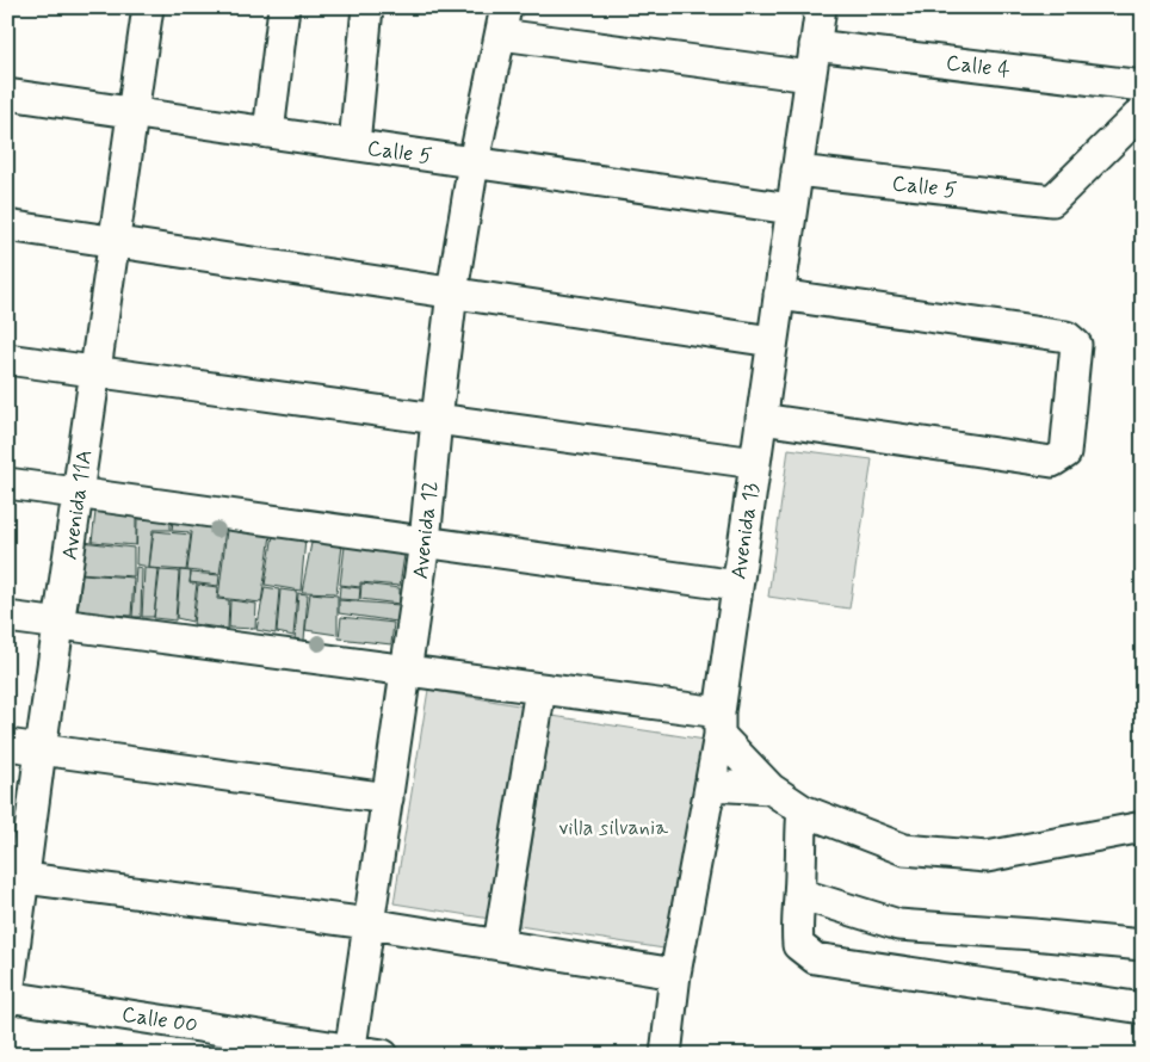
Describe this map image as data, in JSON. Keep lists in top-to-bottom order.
{
  "streets": {
    "street": [
      "Calle 4",
      "Calle 5",
      "Avenida 11A",
      "Avenida 12",
      "Avenida 13",
      "Calle 00"
    ]
  },
  "crossings": [
    ["Calle 4", "Avenida 13"],
    ["Calle 5", "Avenida 11A"],
    ["Calle 5", "Avenida 12"],
    ["Calle 5", "Avenida 13"],
    ["Avenida 11A", "Calle 00"],
    ["Avenida 12", "Calle 00"]
  ],
  "parks": ["villa silvania"]
}
